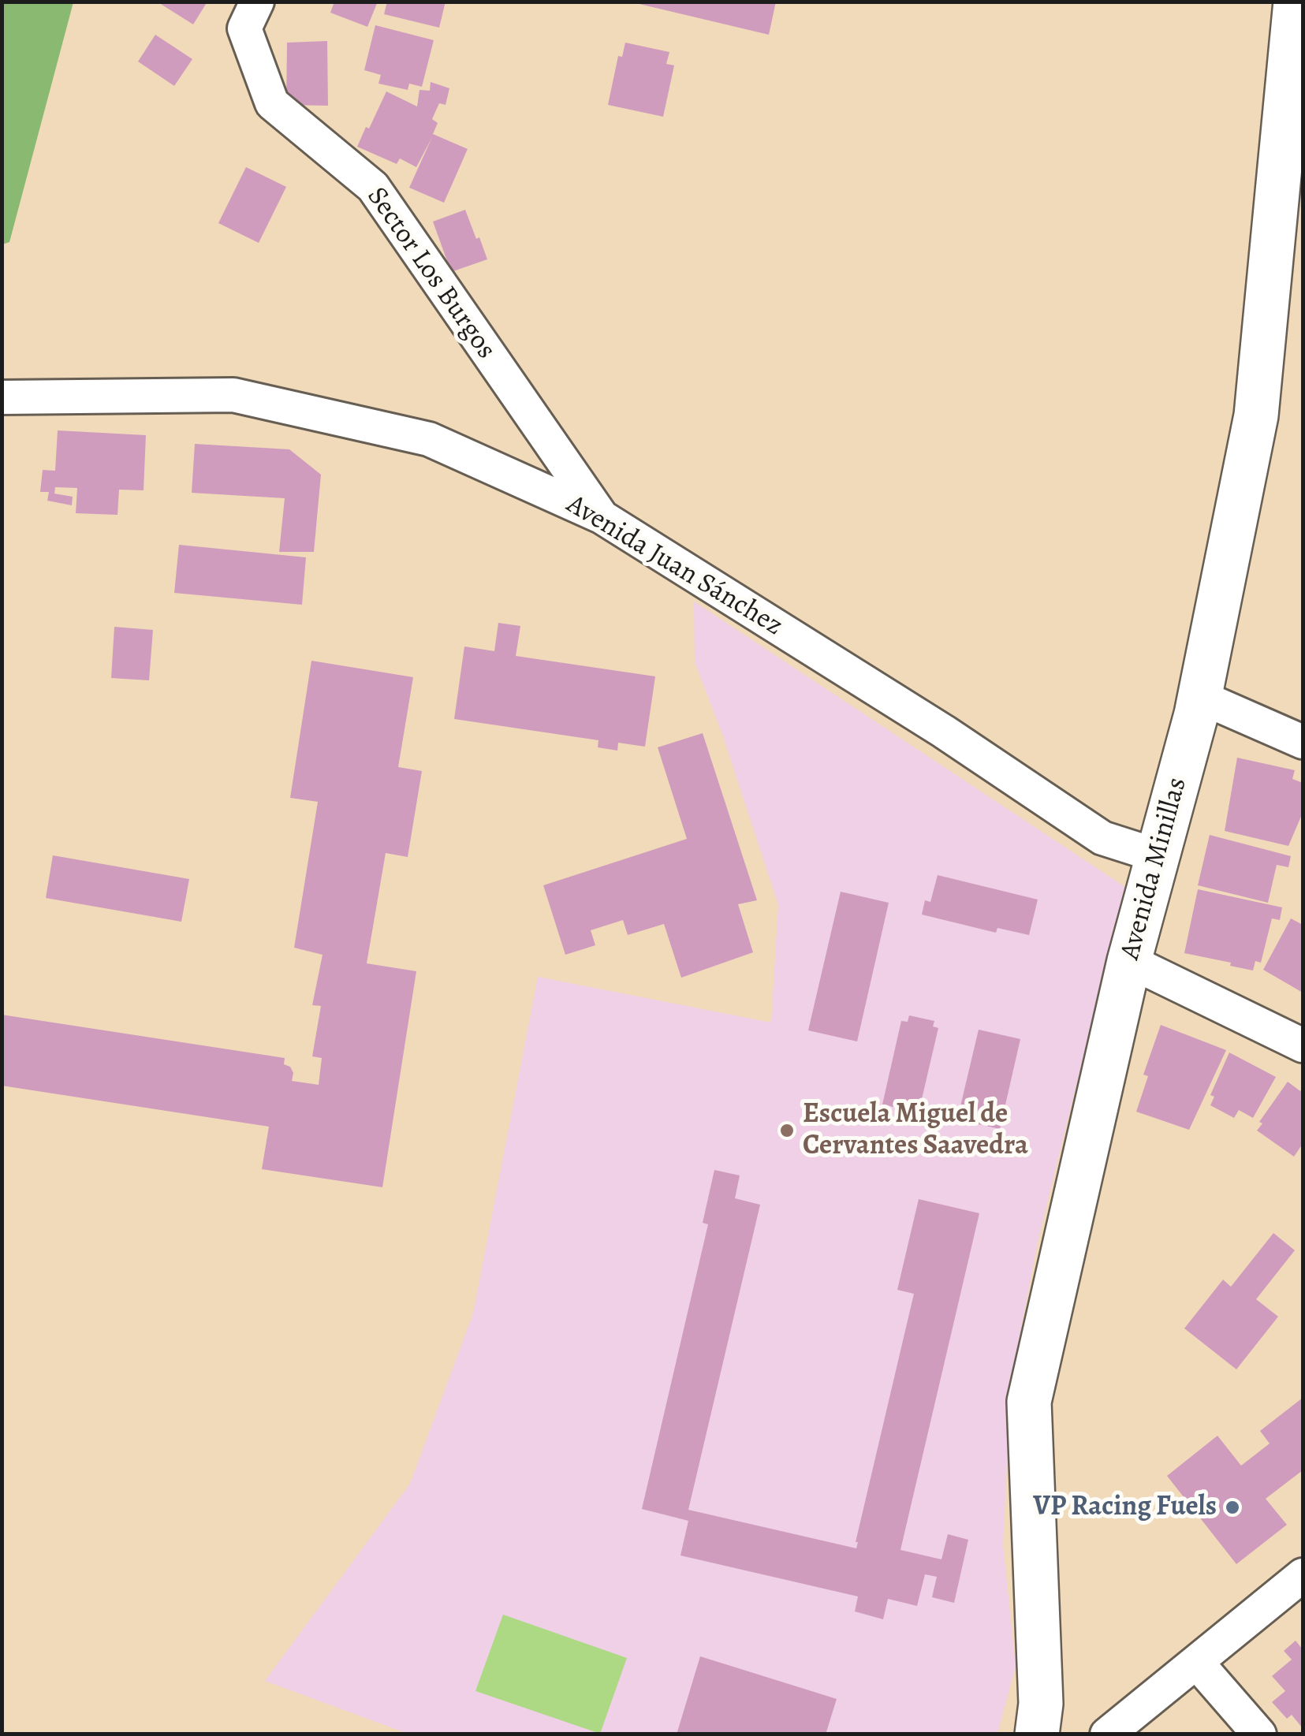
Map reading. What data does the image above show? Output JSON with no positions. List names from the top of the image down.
{
  "streets": {
    "main road": ["Avenida Minillas"],
    "street": ["Sector Los Burgos", "Avenida Juan Sánchez"]
  },
  "crossings": [
    ["Sector Los Burgos", "Avenida Juan Sánchez"],
    ["Avenida Juan Sánchez", "Avenida Minillas"]
  ],
  "places": ["Escuela Miguel de Cervantes Saavedra", "VP Racing Fuels"]
}
